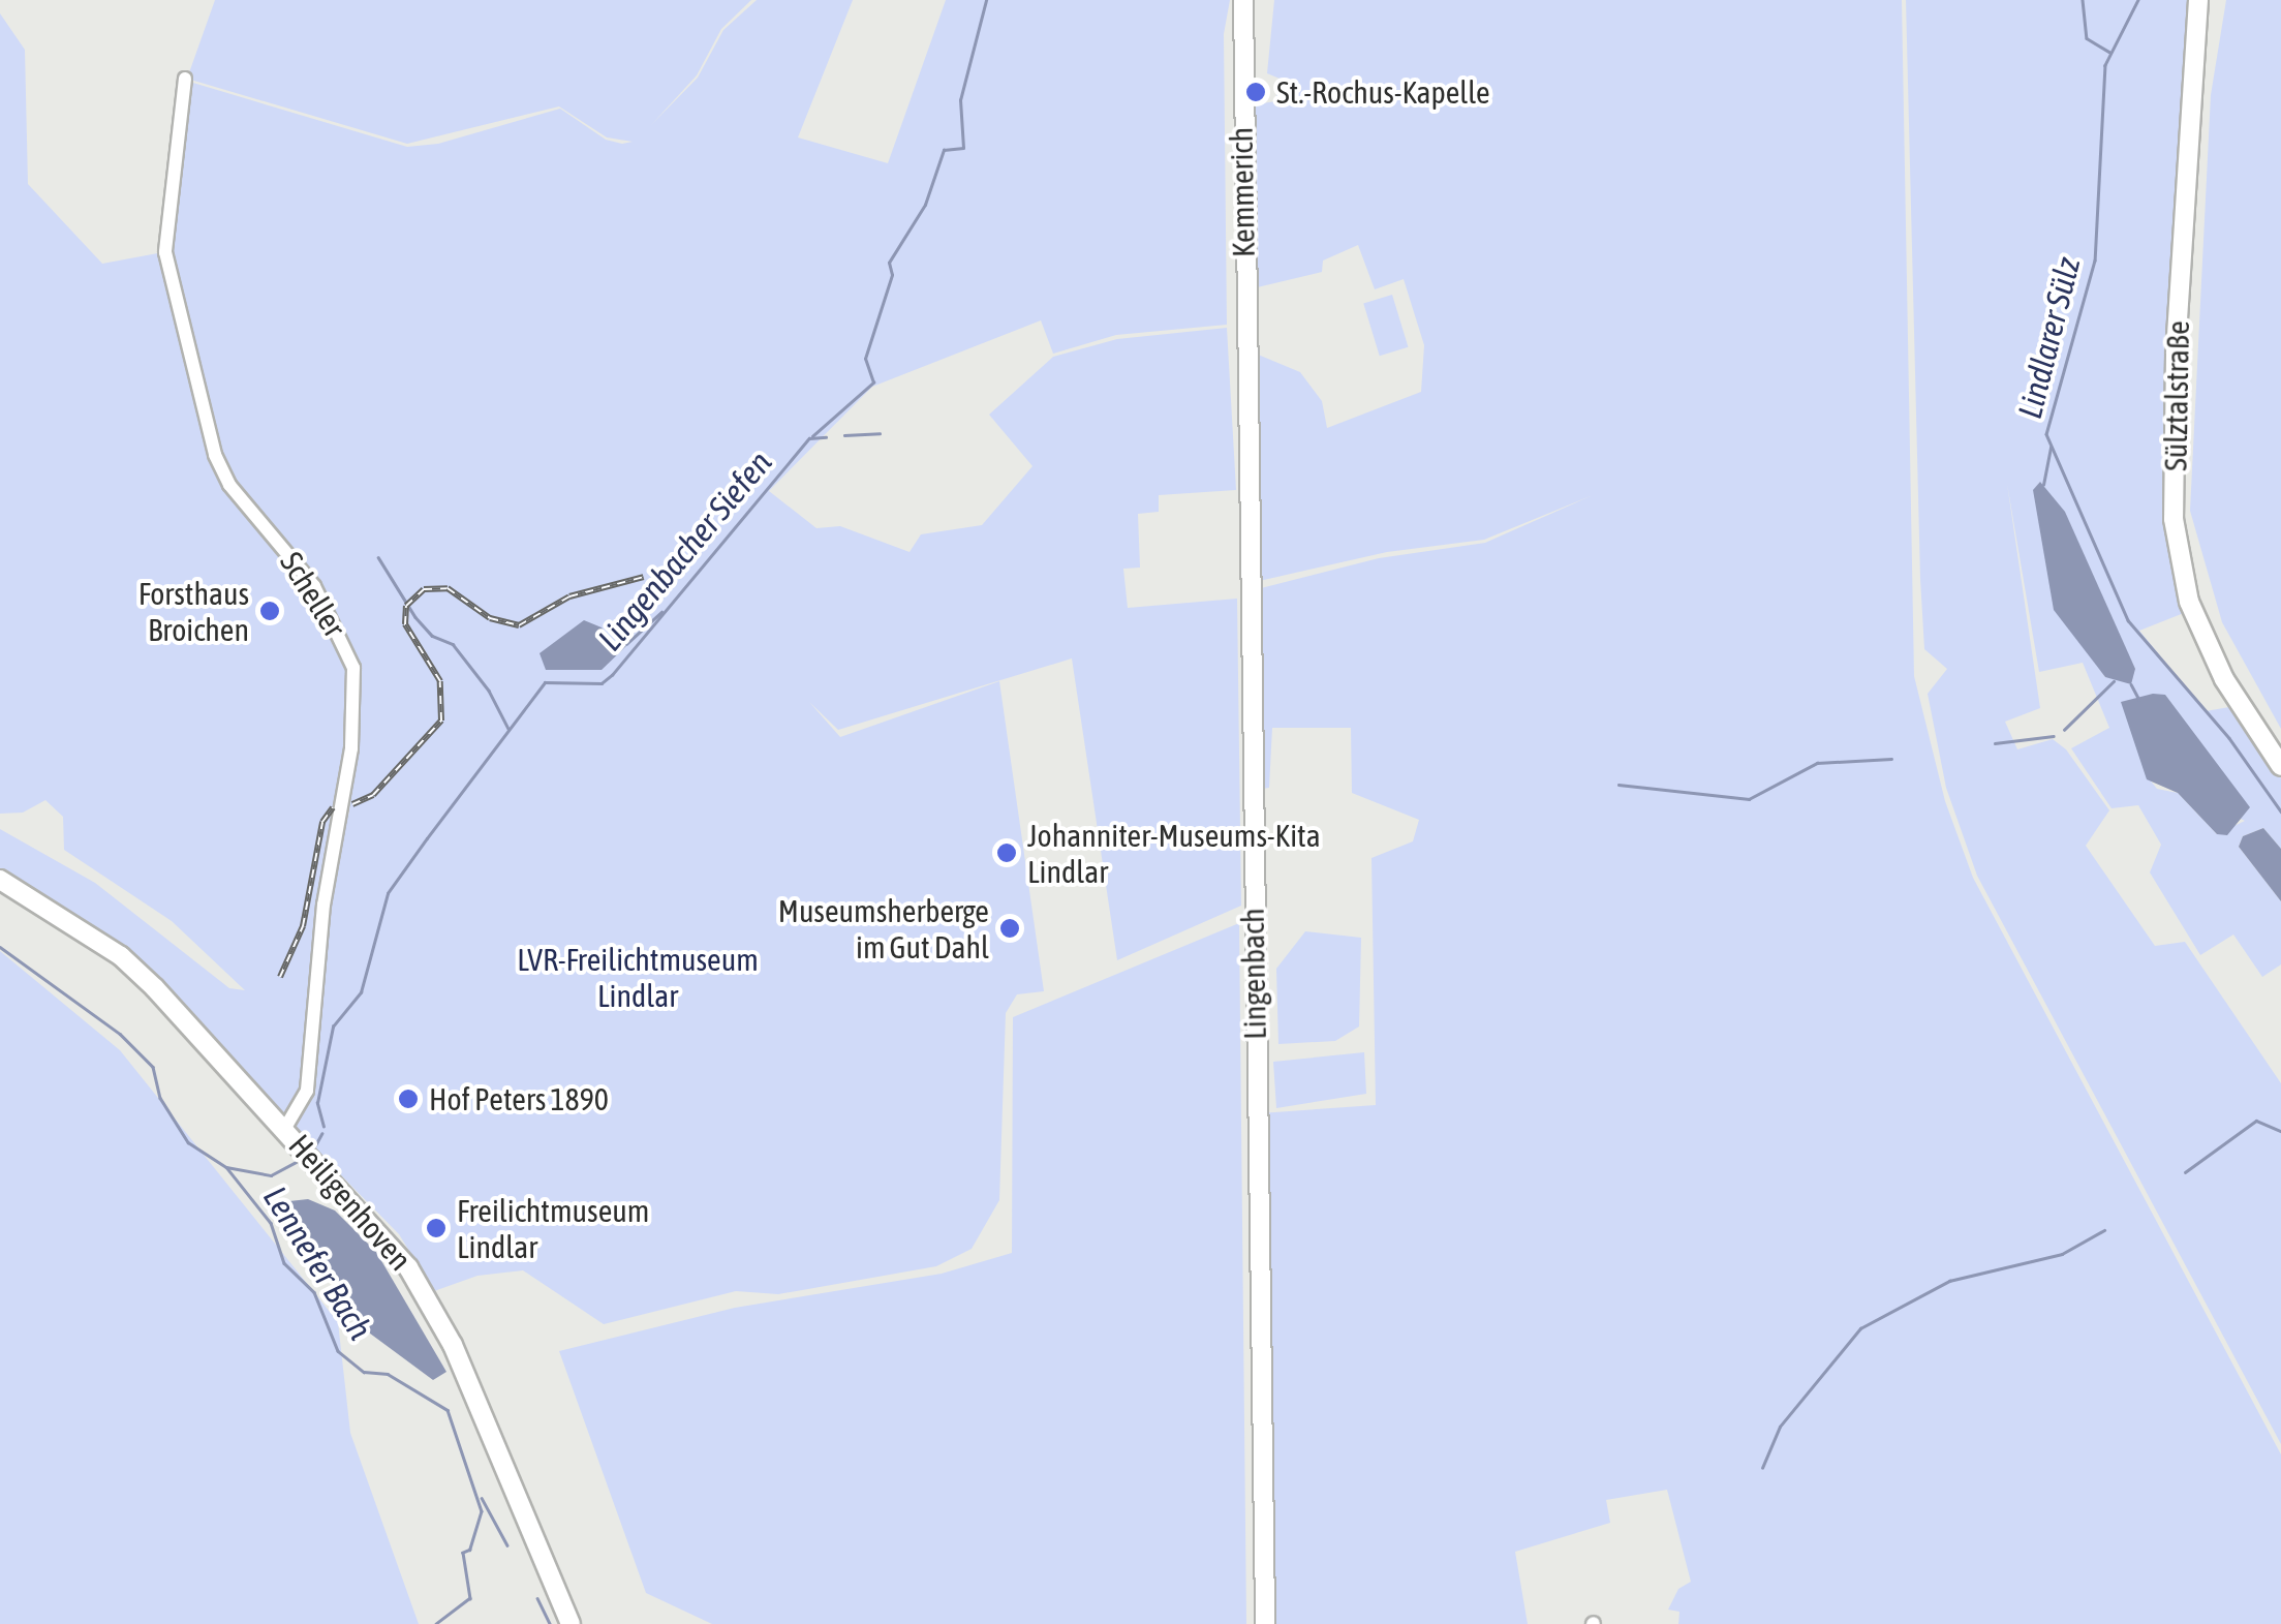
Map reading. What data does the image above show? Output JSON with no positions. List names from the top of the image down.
{
  "streets": {
    "main road": [
      "Kemmerich",
      "Sülztalstraße",
      "Lingenbach",
      "Heiligenhoven"
    ],
    "street": ["Scheller"]
  },
  "crossings": [
    ["Kemmerich", "Lingenbach"],
    ["Scheller", "Heiligenhoven"]
  ],
  "water": ["Lindlarer Sülz", "Lingenbacher Siefen", "Lennefer Bach"],
  "parks": ["LVR-Freilichtmuseum Lindlar"],
  "places": [
    "St.-Rochus-Kapelle",
    "Forsthaus Broichen",
    "Johanniter-Museums-Kita Lindlar",
    "Museumsherberge im Gut Dahl",
    "Hof Peters 1890",
    "Freilichtmuseum Lindlar"
  ]
}
